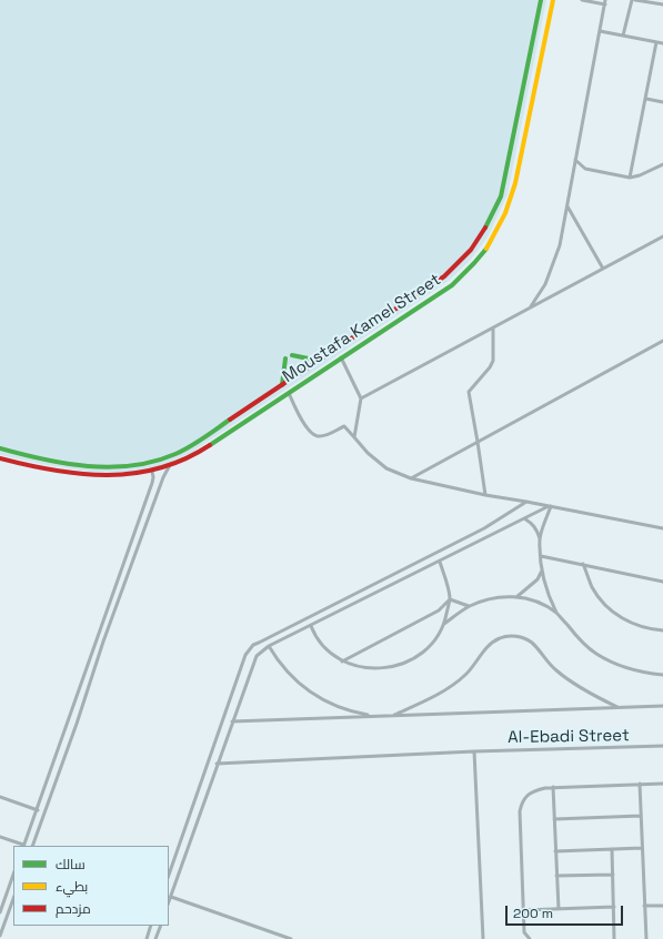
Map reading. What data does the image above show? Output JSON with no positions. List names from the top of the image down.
{
  "streets": {
    "street": ["Moustafa Kamel Street", "Al-Ebadi Street"]
  },
  "legend": ["سالك", "بطيء", "مزدحم"],
  "scale_bar": "200 m"
}
